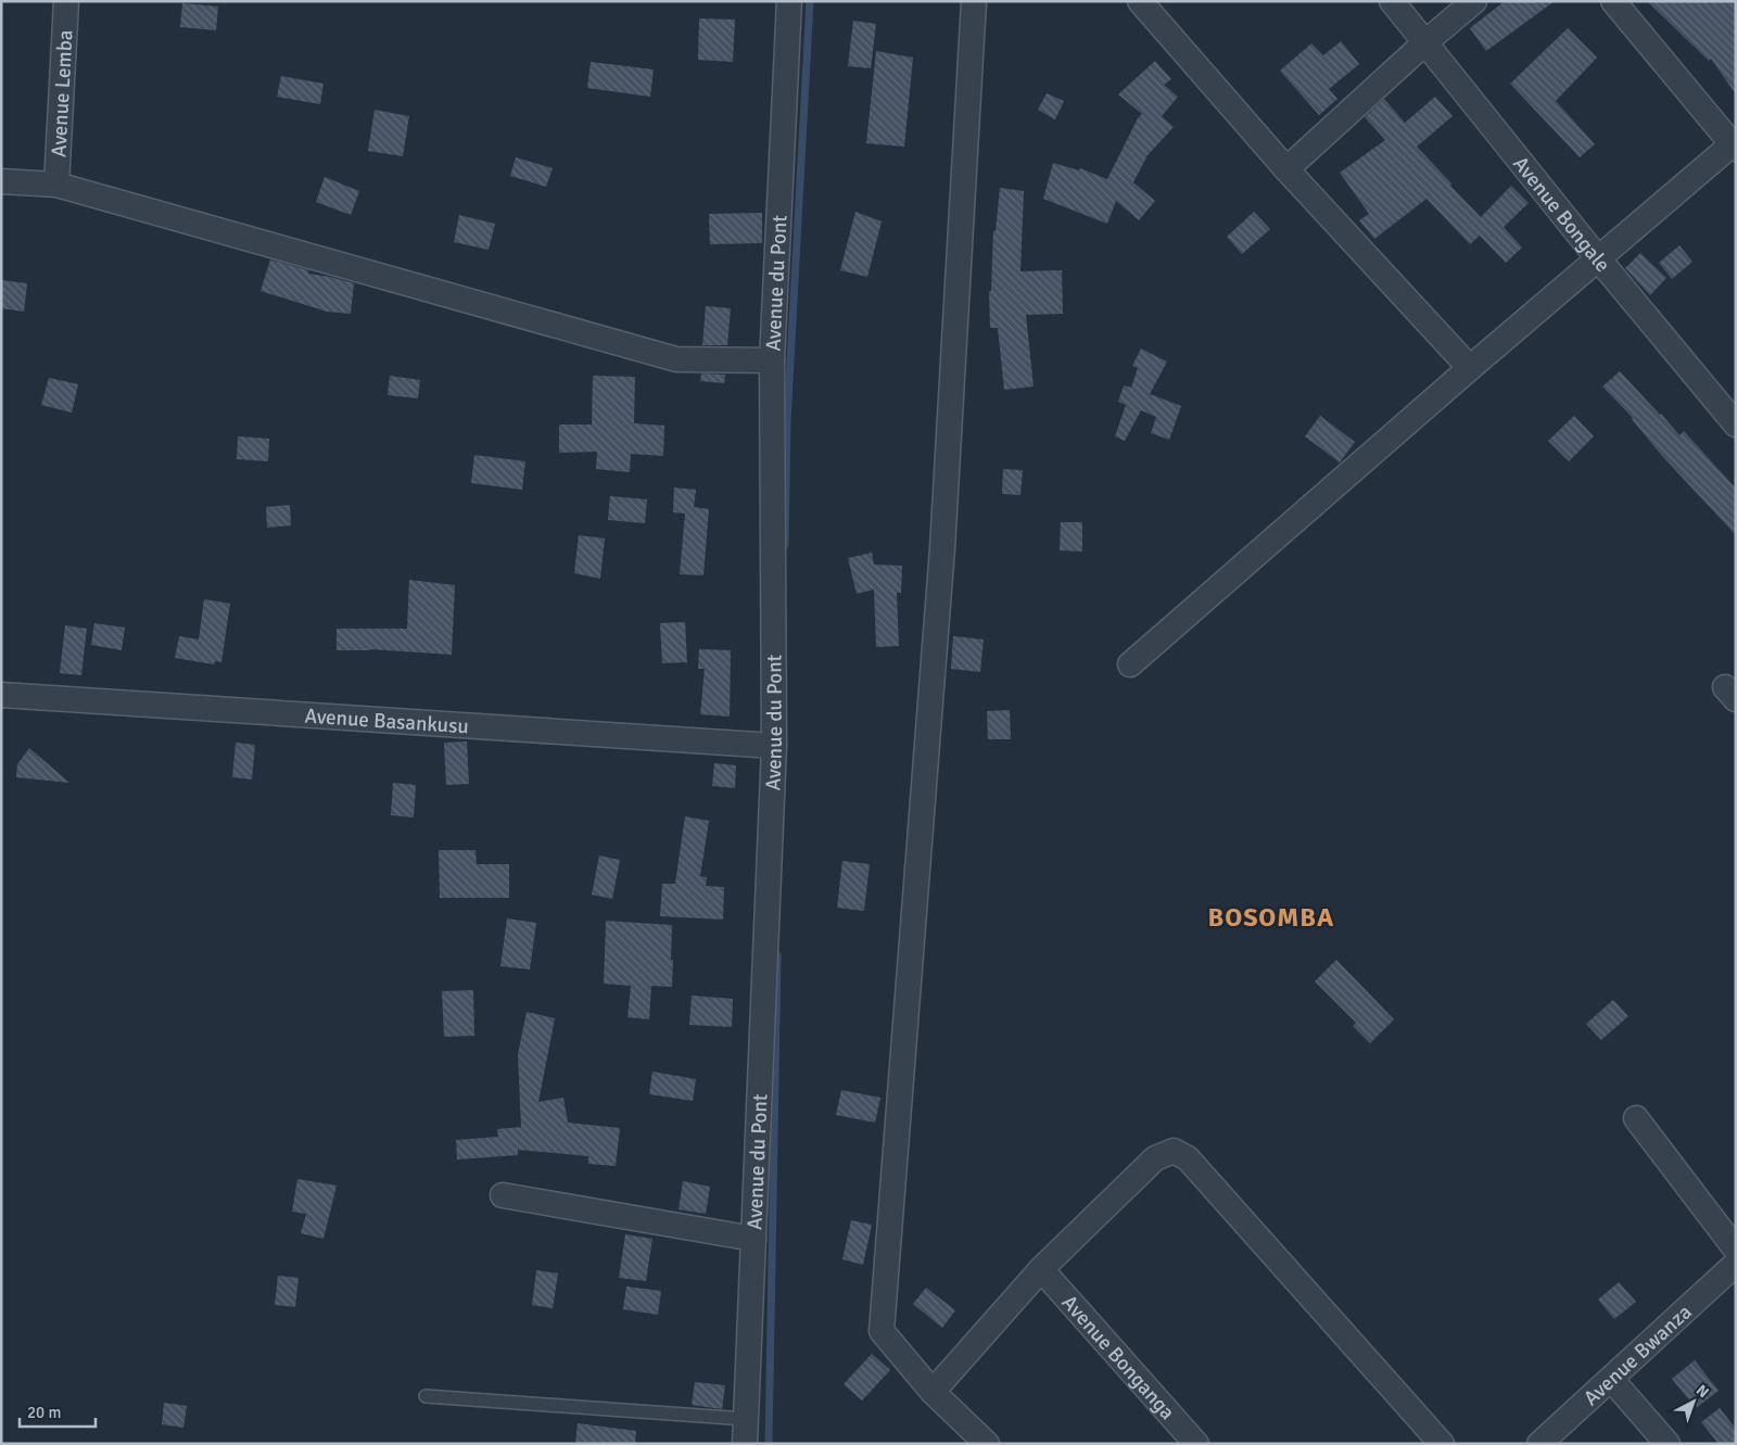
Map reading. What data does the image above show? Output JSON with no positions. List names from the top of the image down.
{
  "streets": {
    "street": [
      "Avenue Lemba",
      "Avenue Bongale",
      "Avenue du Pont",
      "Avenue Basankusu",
      "Avenue Bwanza",
      "Avenue Bonganga"
    ]
  },
  "crossings": [
    ["Avenue du Pont", "Avenue Basankusu"]
  ],
  "districts": ["BOSOMBA"],
  "scale_bar": "20 m",
  "north": "top right"
}
